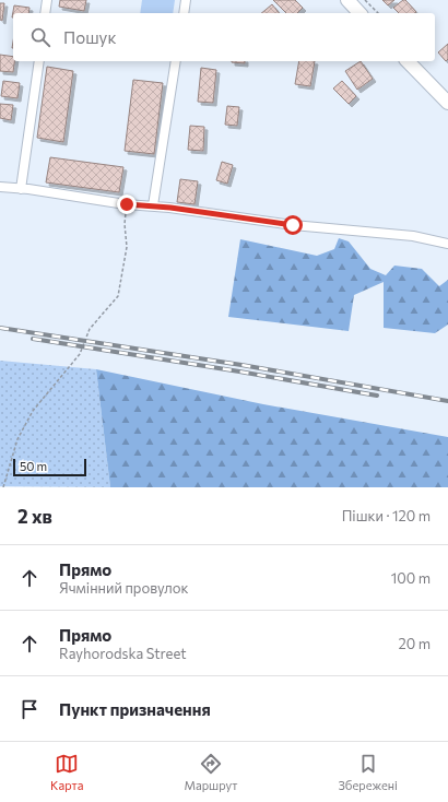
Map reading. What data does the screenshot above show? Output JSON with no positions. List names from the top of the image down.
{
  "scale_bar": "50 m",
  "page": {
    "search": "Пошук",
    "scale": "50 m",
    "heading": ["2 хв", "Пішки · 120 m"],
    "list": [
      ["Прямо", "Ячмінний провулок", "100 m"],
      ["Прямо", "Rayhorodska Street", "20 m"],
      "Пункт призначення"
    ],
    "nav": ["Карта", "Маршрут", "Збережені"]
  }
}
